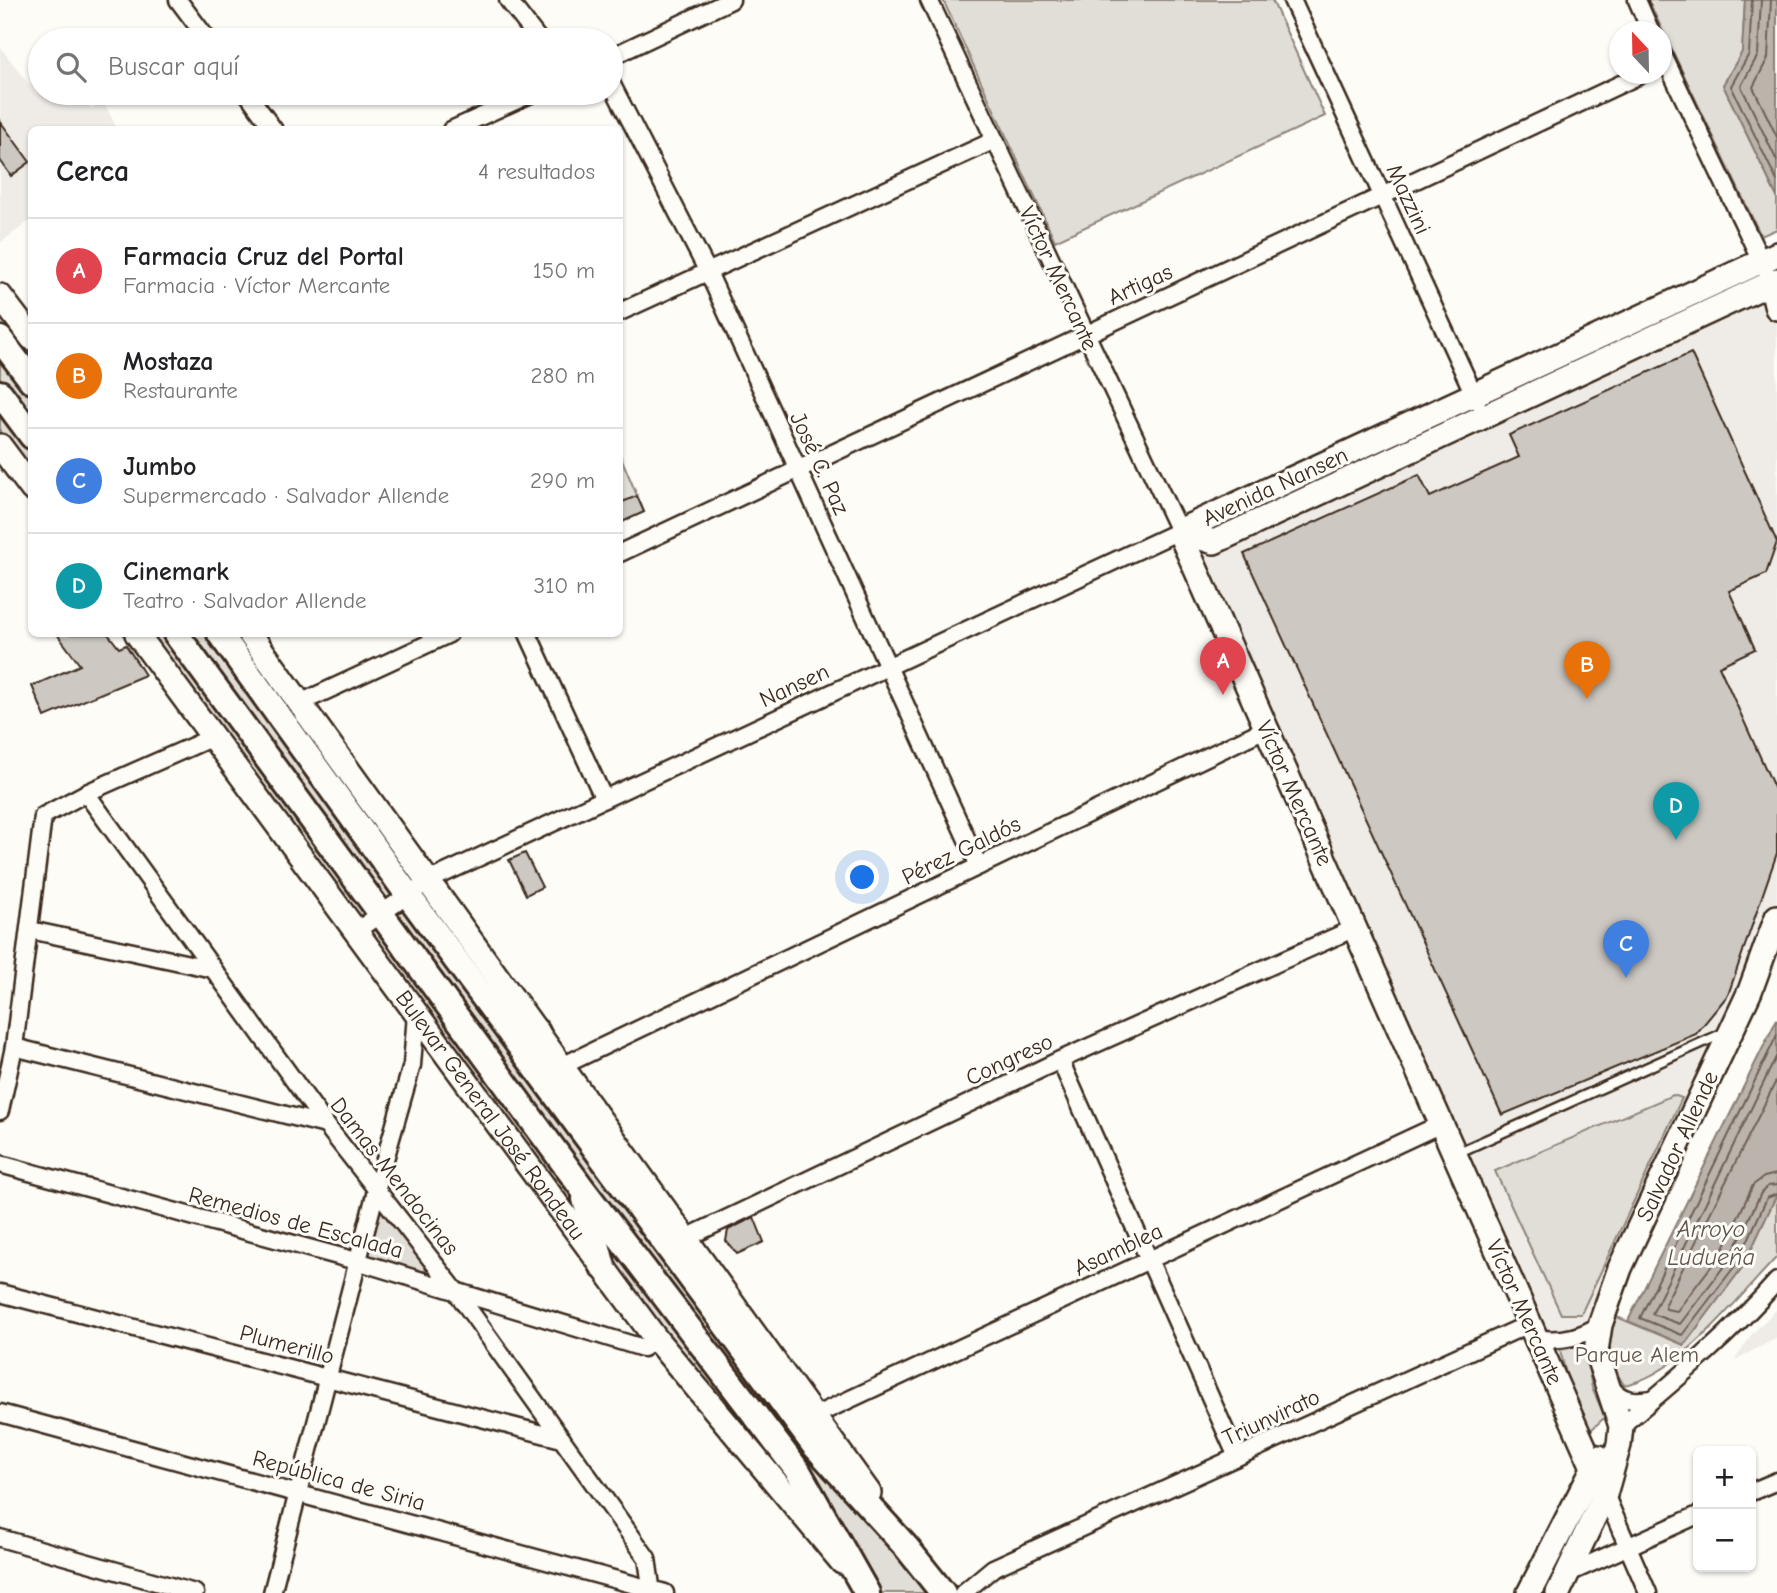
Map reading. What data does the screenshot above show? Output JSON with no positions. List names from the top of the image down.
{
  "streets": {
    "main road": ["Bulevar General José Rondeau"],
    "street": [
      "Mazzini",
      "Víctor Mercante",
      "Artigas",
      "José C. Paz",
      "Avenida Nansen",
      "Nansen",
      "Pérez Galdós",
      "Congreso",
      "Salvador Allende",
      "Damas Mendocinas",
      "Remedios de Escalada",
      "Asamblea",
      "Plumerillo",
      "Triunvirato",
      "República de Siria"
    ]
  },
  "crossings": [
    ["Mazzini", "Artigas"],
    ["Mazzini", "Avenida Nansen"],
    ["Víctor Mercante", "Artigas"],
    ["Víctor Mercante", "Avenida Nansen"],
    ["Víctor Mercante", "Nansen"],
    ["Víctor Mercante", "Pérez Galdós"],
    ["Víctor Mercante", "Congreso"],
    ["Víctor Mercante", "Asamblea"],
    ["Víctor Mercante", "Triunvirato"],
    ["Artigas", "José C. Paz"],
    ["José C. Paz", "Nansen"],
    ["José C. Paz", "Pérez Galdós"],
    ["Avenida Nansen", "Nansen"],
    ["Bulevar General José Rondeau", "Remedios de Escalada"],
    ["Damas Mendocinas", "Remedios de Escalada"],
    ["Damas Mendocinas", "Plumerillo"],
    ["Damas Mendocinas", "República de Siria"]
  ],
  "water": ["Arroyo Ludueña"],
  "parks": ["Parque Alem"],
  "north": "top",
  "page": {
    "search": "Buscar aquí",
    "heading": ["Cerca", "4 resultados"],
    "list": [
      {
        "mark": "A",
        "name": "Farmacia Cruz del Portal",
        "note": "Farmacia · Víctor Mercante",
        "value": "150 m"
      },
      {
        "mark": "B",
        "name": "Mostaza",
        "note": "Restaurante",
        "value": "280 m"
      },
      {
        "mark": "C",
        "name": "Jumbo",
        "note": "Supermercado · Salvador Allende",
        "value": "290 m"
      },
      {
        "mark": "D",
        "name": "Cinemark",
        "note": "Teatro · Salvador Allende",
        "value": "310 m"
      }
    ],
    "pins": [
      "A",
      "B",
      "D",
      "C"
    ],
    "map_buttons": ["+", "−"]
  }
}
